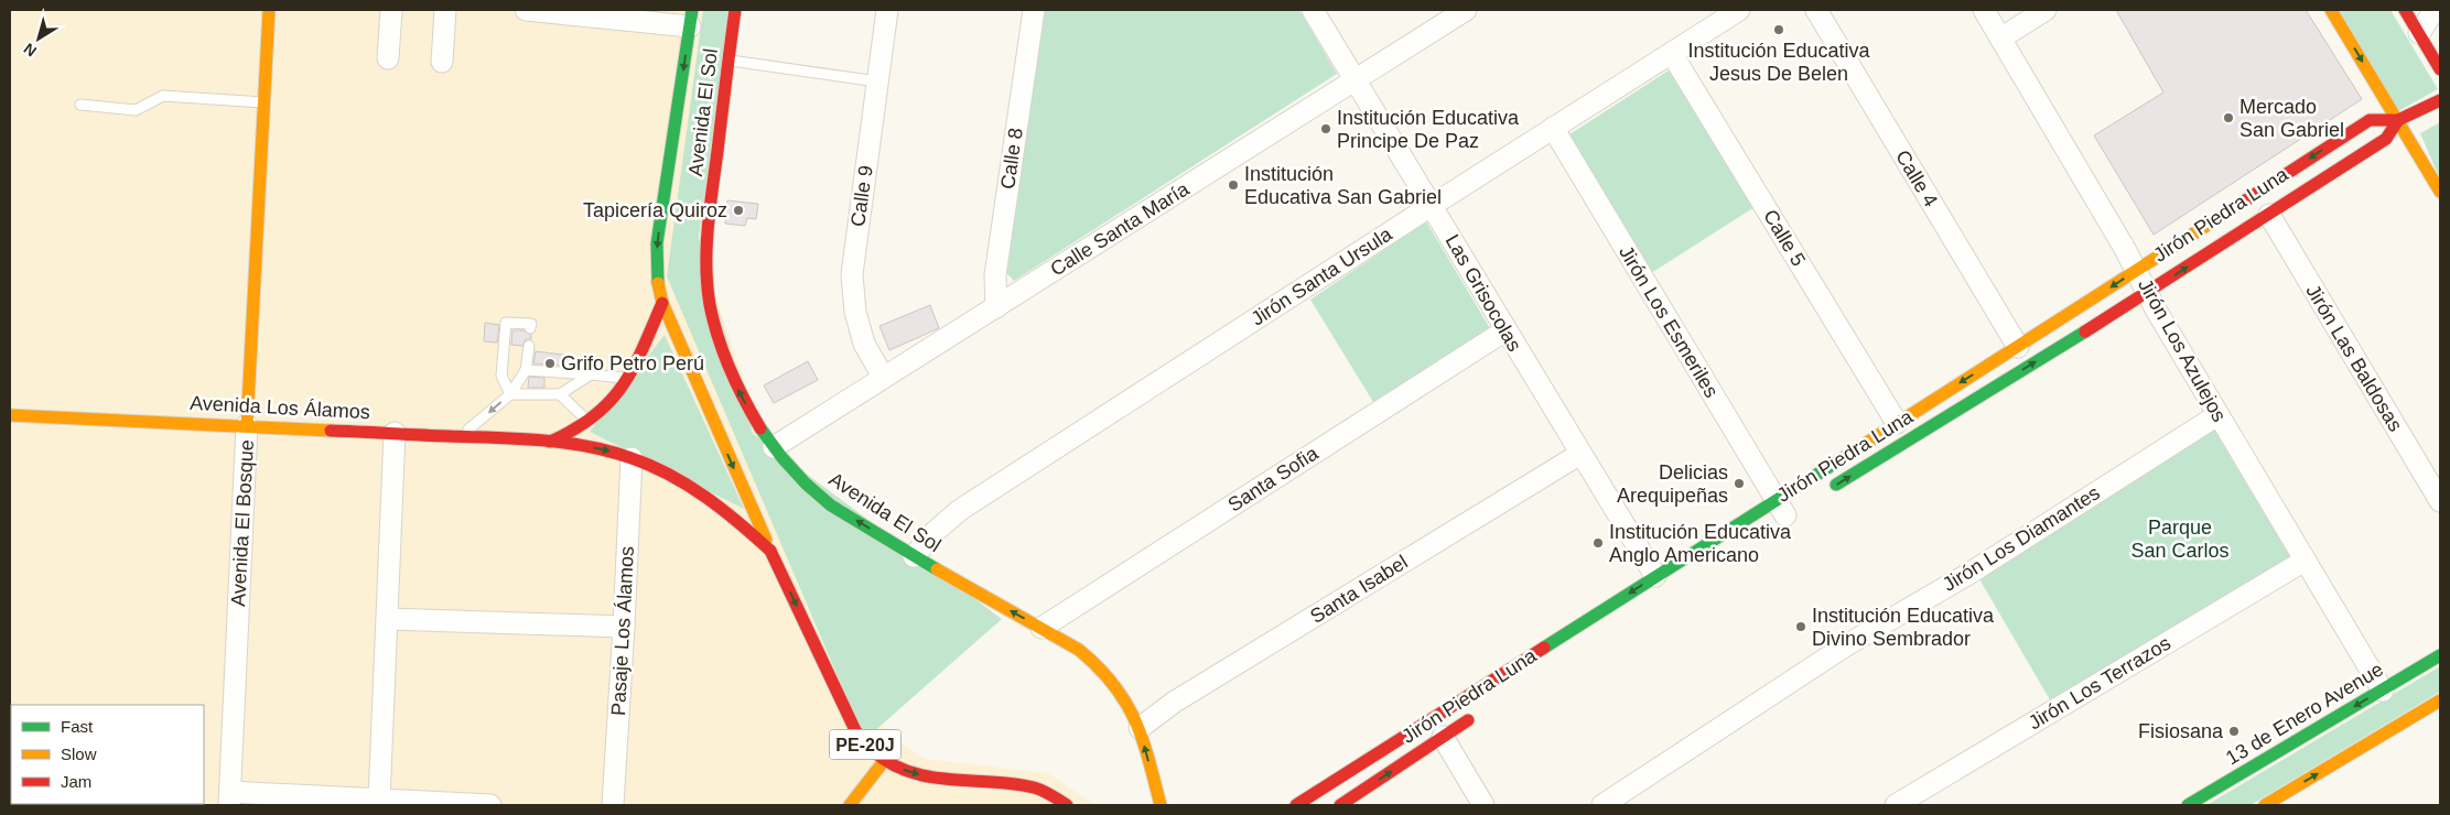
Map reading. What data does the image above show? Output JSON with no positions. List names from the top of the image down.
{
  "streets": {
    "main road": [
      "Avenida El Sol",
      "Jirón Piedra Luna",
      "Avenida Los Álamos",
      "Avenida El Bosque",
      "13 de Enero Avenue",
      "PE-20J"
    ],
    "street": [
      "Calle 8",
      "Calle 4",
      "Calle 9",
      "Calle Santa María",
      "Calle 5",
      "Jirón Santa Ursula",
      "Las Grisocolas",
      "Jirón Los Esmeriles",
      "Jirón Los Azulejos",
      "Jirón Las Baldosas",
      "Santa Sofia",
      "Jirón Los Diamantes",
      "Santa Isabel",
      "Pasaje Los Álamos",
      "Jirón Los Terrazos"
    ]
  },
  "crossings": [
    ["Avenida El Sol", "Calle Santa María"],
    ["Avenida El Sol", "Jirón Santa Ursula"],
    ["Avenida El Sol", "Avenida Los Álamos"],
    ["Avenida El Sol", "Santa Sofia"],
    ["Avenida El Sol", "Santa Isabel"],
    ["Calle 8", "Calle Santa María"],
    ["Calle 4", "Jirón Piedra Luna"],
    ["Calle 9", "Calle Santa María"],
    ["Jirón Piedra Luna", "Calle 5"],
    ["Jirón Piedra Luna", "Las Grisocolas"],
    ["Jirón Piedra Luna", "Jirón Los Esmeriles"],
    ["Jirón Piedra Luna", "Jirón Los Azulejos"],
    ["Jirón Piedra Luna", "Jirón Las Baldosas"],
    ["Calle Santa María", "Las Grisocolas"],
    ["Calle 5", "Jirón Santa Ursula"],
    ["Jirón Santa Ursula", "Las Grisocolas"],
    ["Jirón Santa Ursula", "Jirón Los Esmeriles"],
    ["Las Grisocolas", "Santa Sofia"],
    ["Las Grisocolas", "Santa Isabel"],
    ["Jirón Los Azulejos", "Jirón Los Diamantes"],
    ["Jirón Los Azulejos", "Jirón Los Terrazos"],
    ["Jirón Los Azulejos", "13 de Enero Avenue"],
    ["Avenida Los Álamos", "Avenida El Bosque"],
    ["Avenida Los Álamos", "Pasaje Los Álamos"]
  ],
  "parks": ["Parque San Carlos"],
  "places": [
    "Institución Educativa Jesus De Belen",
    "Mercado San Gabriel",
    "Institución Educativa Principe De Paz",
    "Institución Educativa San Gabriel",
    "Tapicería Quiroz",
    "Grifo Petro Perú",
    "Delicias Arequipeñas",
    "Institución Educativa Anglo Americano",
    "Institución Educativa Divino Sembrador",
    "Fisiosana"
  ],
  "legend": ["Fast", "Slow", "Jam"],
  "north": "bottom left"
}
